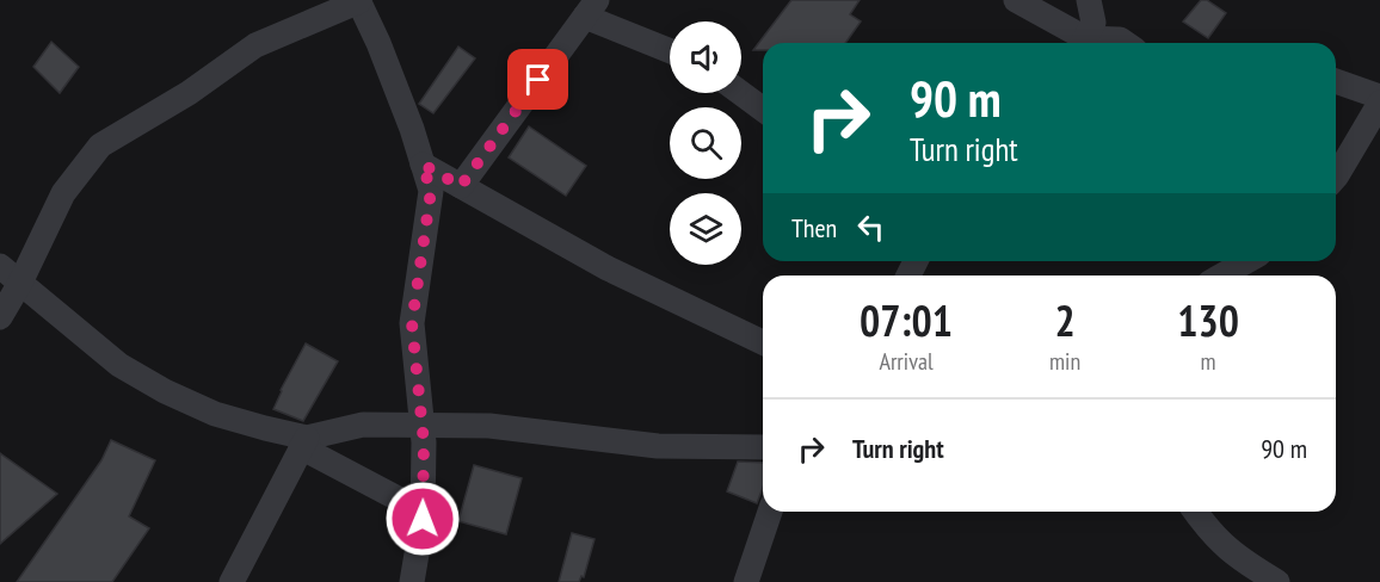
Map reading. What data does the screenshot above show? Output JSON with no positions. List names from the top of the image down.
{
  "page": {
    "turn": ["90 m", "Turn right"],
    "then": "Then",
    "eta": [
      "07:01",
      "Arrival",
      "2",
      "min",
      "130",
      "m"
    ],
    "list": [
      {
        "name": "Turn right",
        "value": "90 m"
      }
    ]
  }
}
